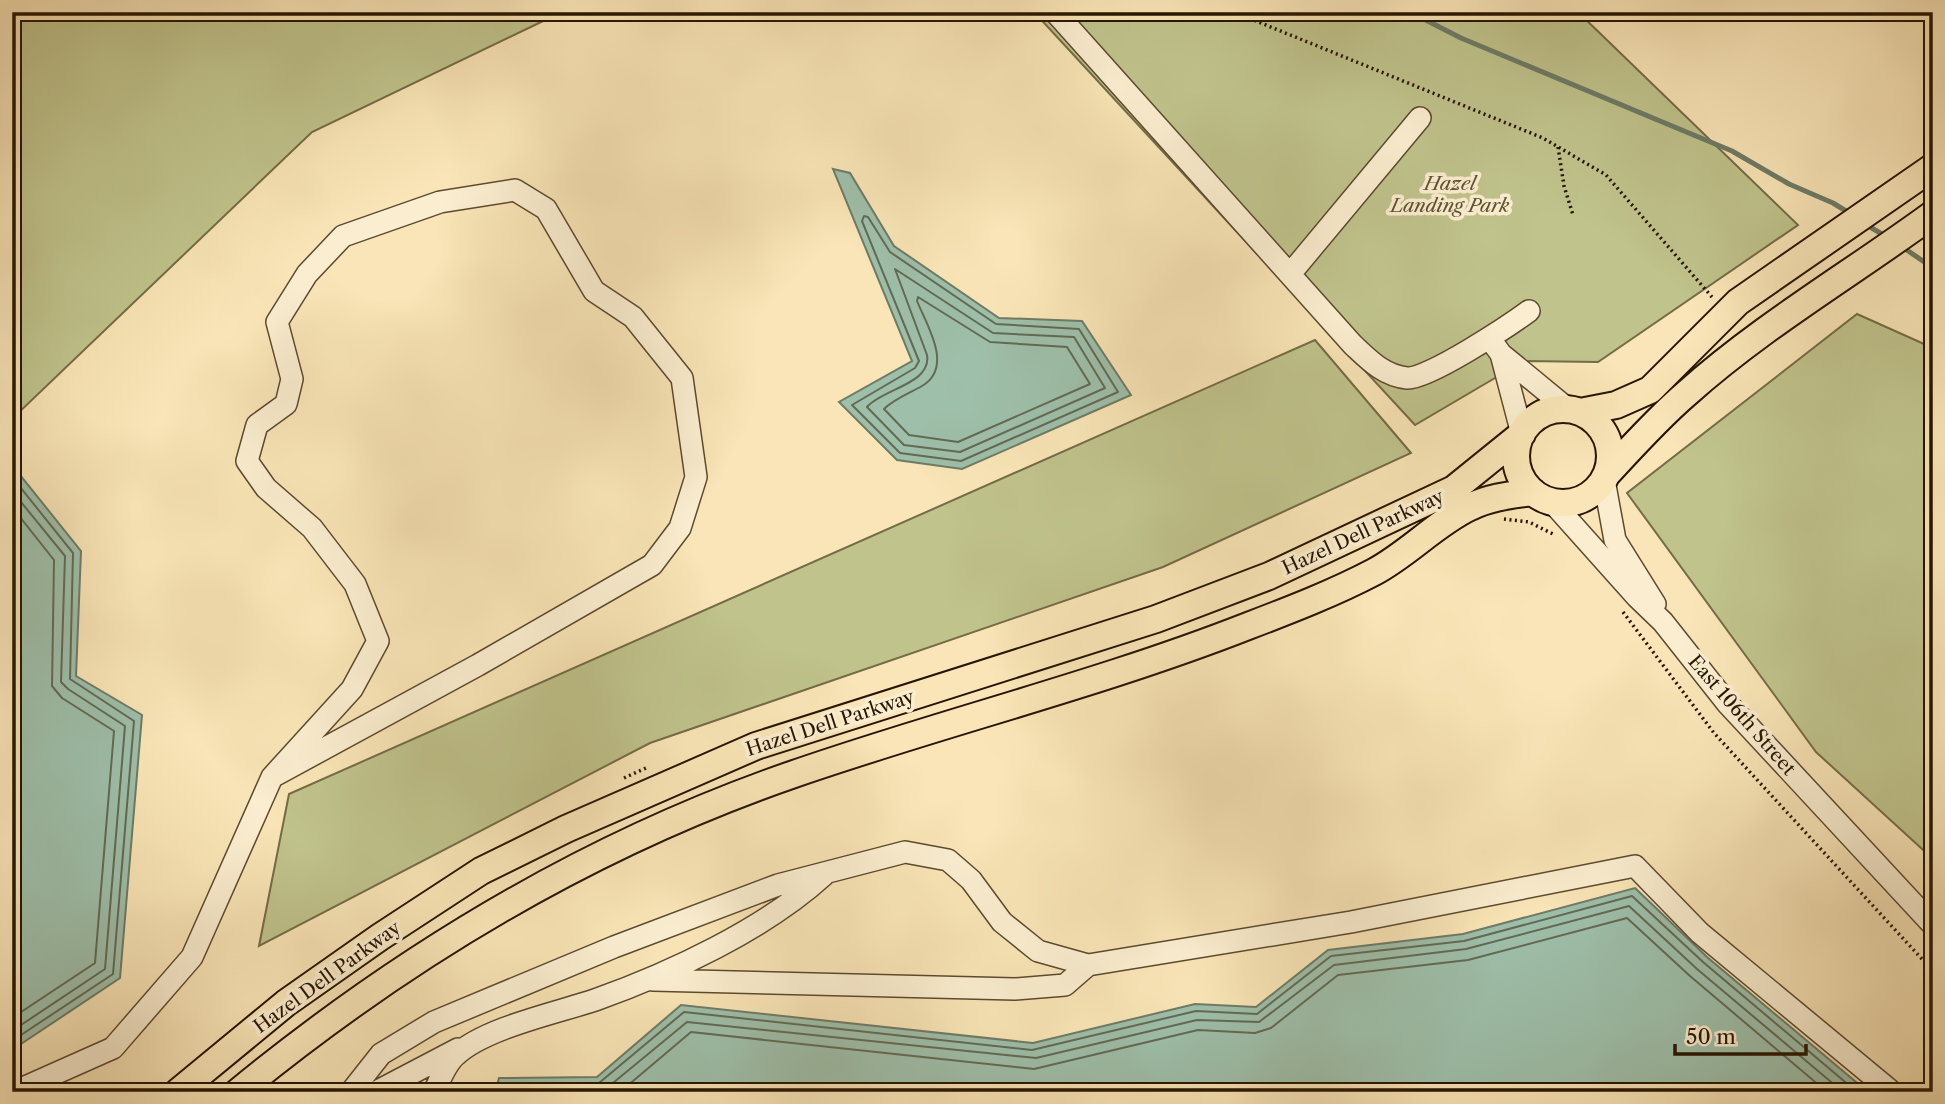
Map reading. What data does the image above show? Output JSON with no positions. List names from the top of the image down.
{
  "streets": {
    "main road": ["Hazel Dell Parkway"],
    "street": ["East 106th Street"]
  },
  "crossings": [
    ["Hazel Dell Parkway", "East 106th Street"]
  ],
  "parks": ["Hazel Landing Park"],
  "scale_bar": "50 m"
}
